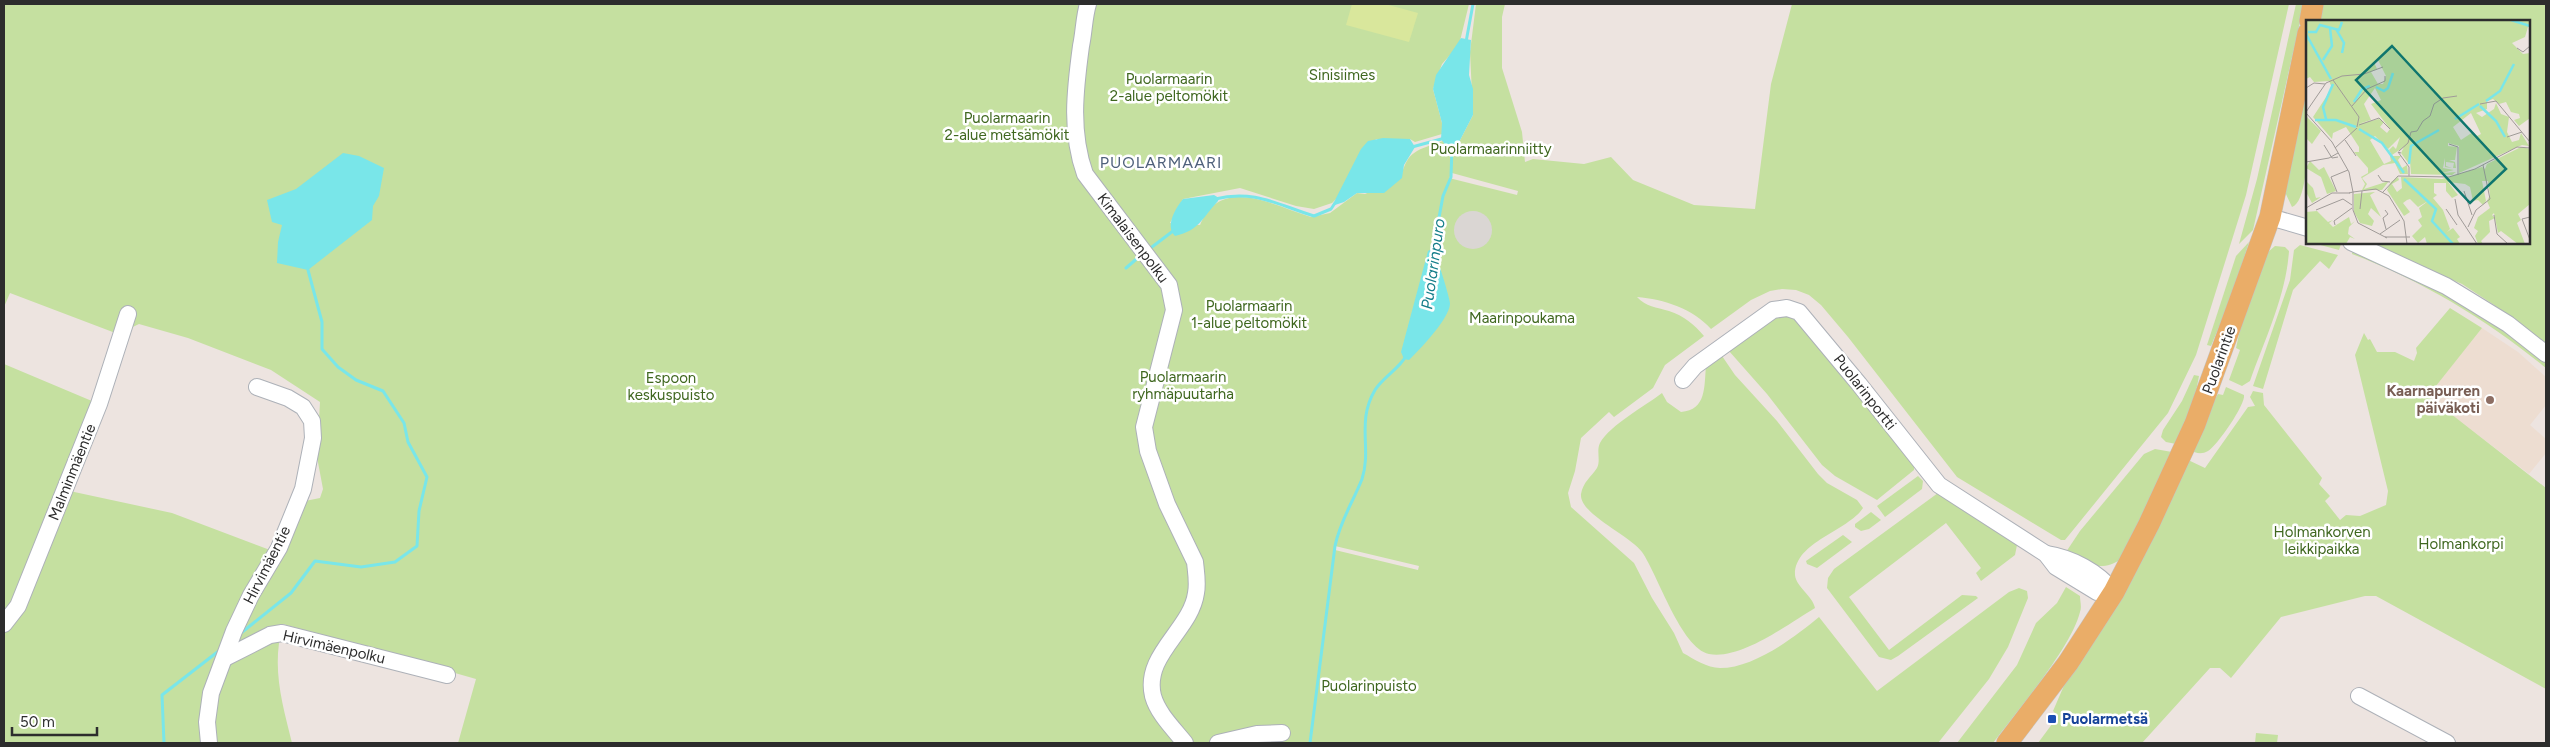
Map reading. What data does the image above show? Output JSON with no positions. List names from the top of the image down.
{
  "streets": {
    "main road": ["Puolarintie"],
    "street": [
      "Kimalaisenpolku",
      "Puolarinportti",
      "Malminmäentie",
      "Hirvimäentie",
      "Hirvimäenpolku"
    ]
  },
  "crossings": [
    ["Puolarintie", "Puolarinportti"],
    ["Hirvimäentie", "Hirvimäenpolku"]
  ],
  "districts": ["PUOLARMAARI"],
  "water": ["Puolarinpuro"],
  "parks": [
    "Sinisiimes",
    "Puolarmaarin 2-alue peltomökit",
    "Puolarmaarin 2-alue metsämökit",
    "Puolarmaarinniitty",
    "Puolarmaarin 1-alue peltomökit",
    "Maarinpoukama",
    "Puolarmaarin ryhmäpuutarha",
    "Espoon keskuspuisto",
    "Holmankorven leikkipaikka",
    "Holmankorpi",
    "Puolarinpuisto"
  ],
  "places": {
    "other": ["Kaarnapurren päiväkoti"],
    "transit": ["Puolarmetsä"]
  },
  "scale_bar": "50 m"
}
